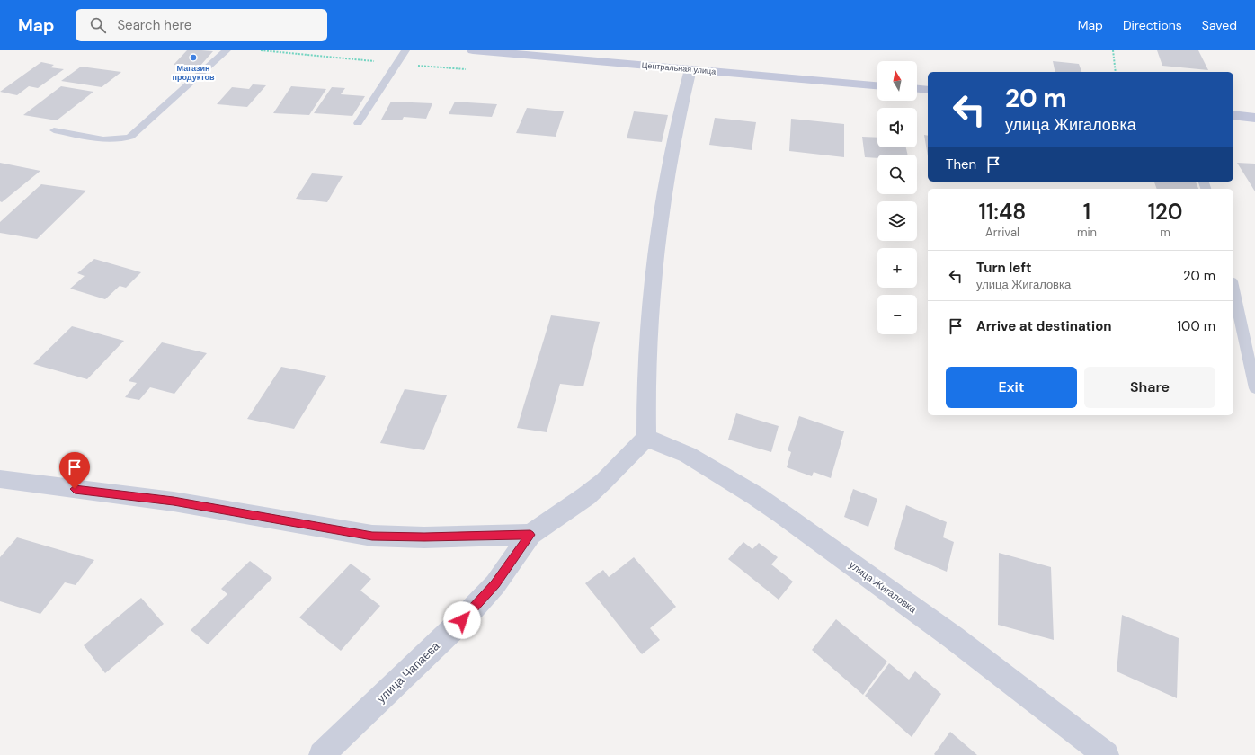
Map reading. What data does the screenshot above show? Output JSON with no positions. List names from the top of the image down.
{
  "streets": {
    "main road": ["Центральная улица"],
    "street": ["улица Жигаловка", "улица Чапаева"]
  },
  "crossings": [
    ["улица Жигаловка", "улица Чапаева"]
  ],
  "places": ["Магазин продуктов"],
  "north": "top",
  "page": {
    "header": "Map",
    "search": "Search here",
    "nav": ["Map", "Directions", "Saved"],
    "map_buttons": ["+", "−"],
    "turn": ["20 m", "улица Жигаловка"],
    "then": "Then",
    "eta": [
      "11:48",
      "Arrival",
      "1",
      "min",
      "120",
      "m"
    ],
    "list": [
      {
        "name": "Turn left",
        "note": "улица Жигаловка",
        "value": "20 m"
      },
      {
        "name": "Arrive at destination",
        "value": "100 m"
      }
    ],
    "buttons": ["Exit", "Share"]
  }
}
